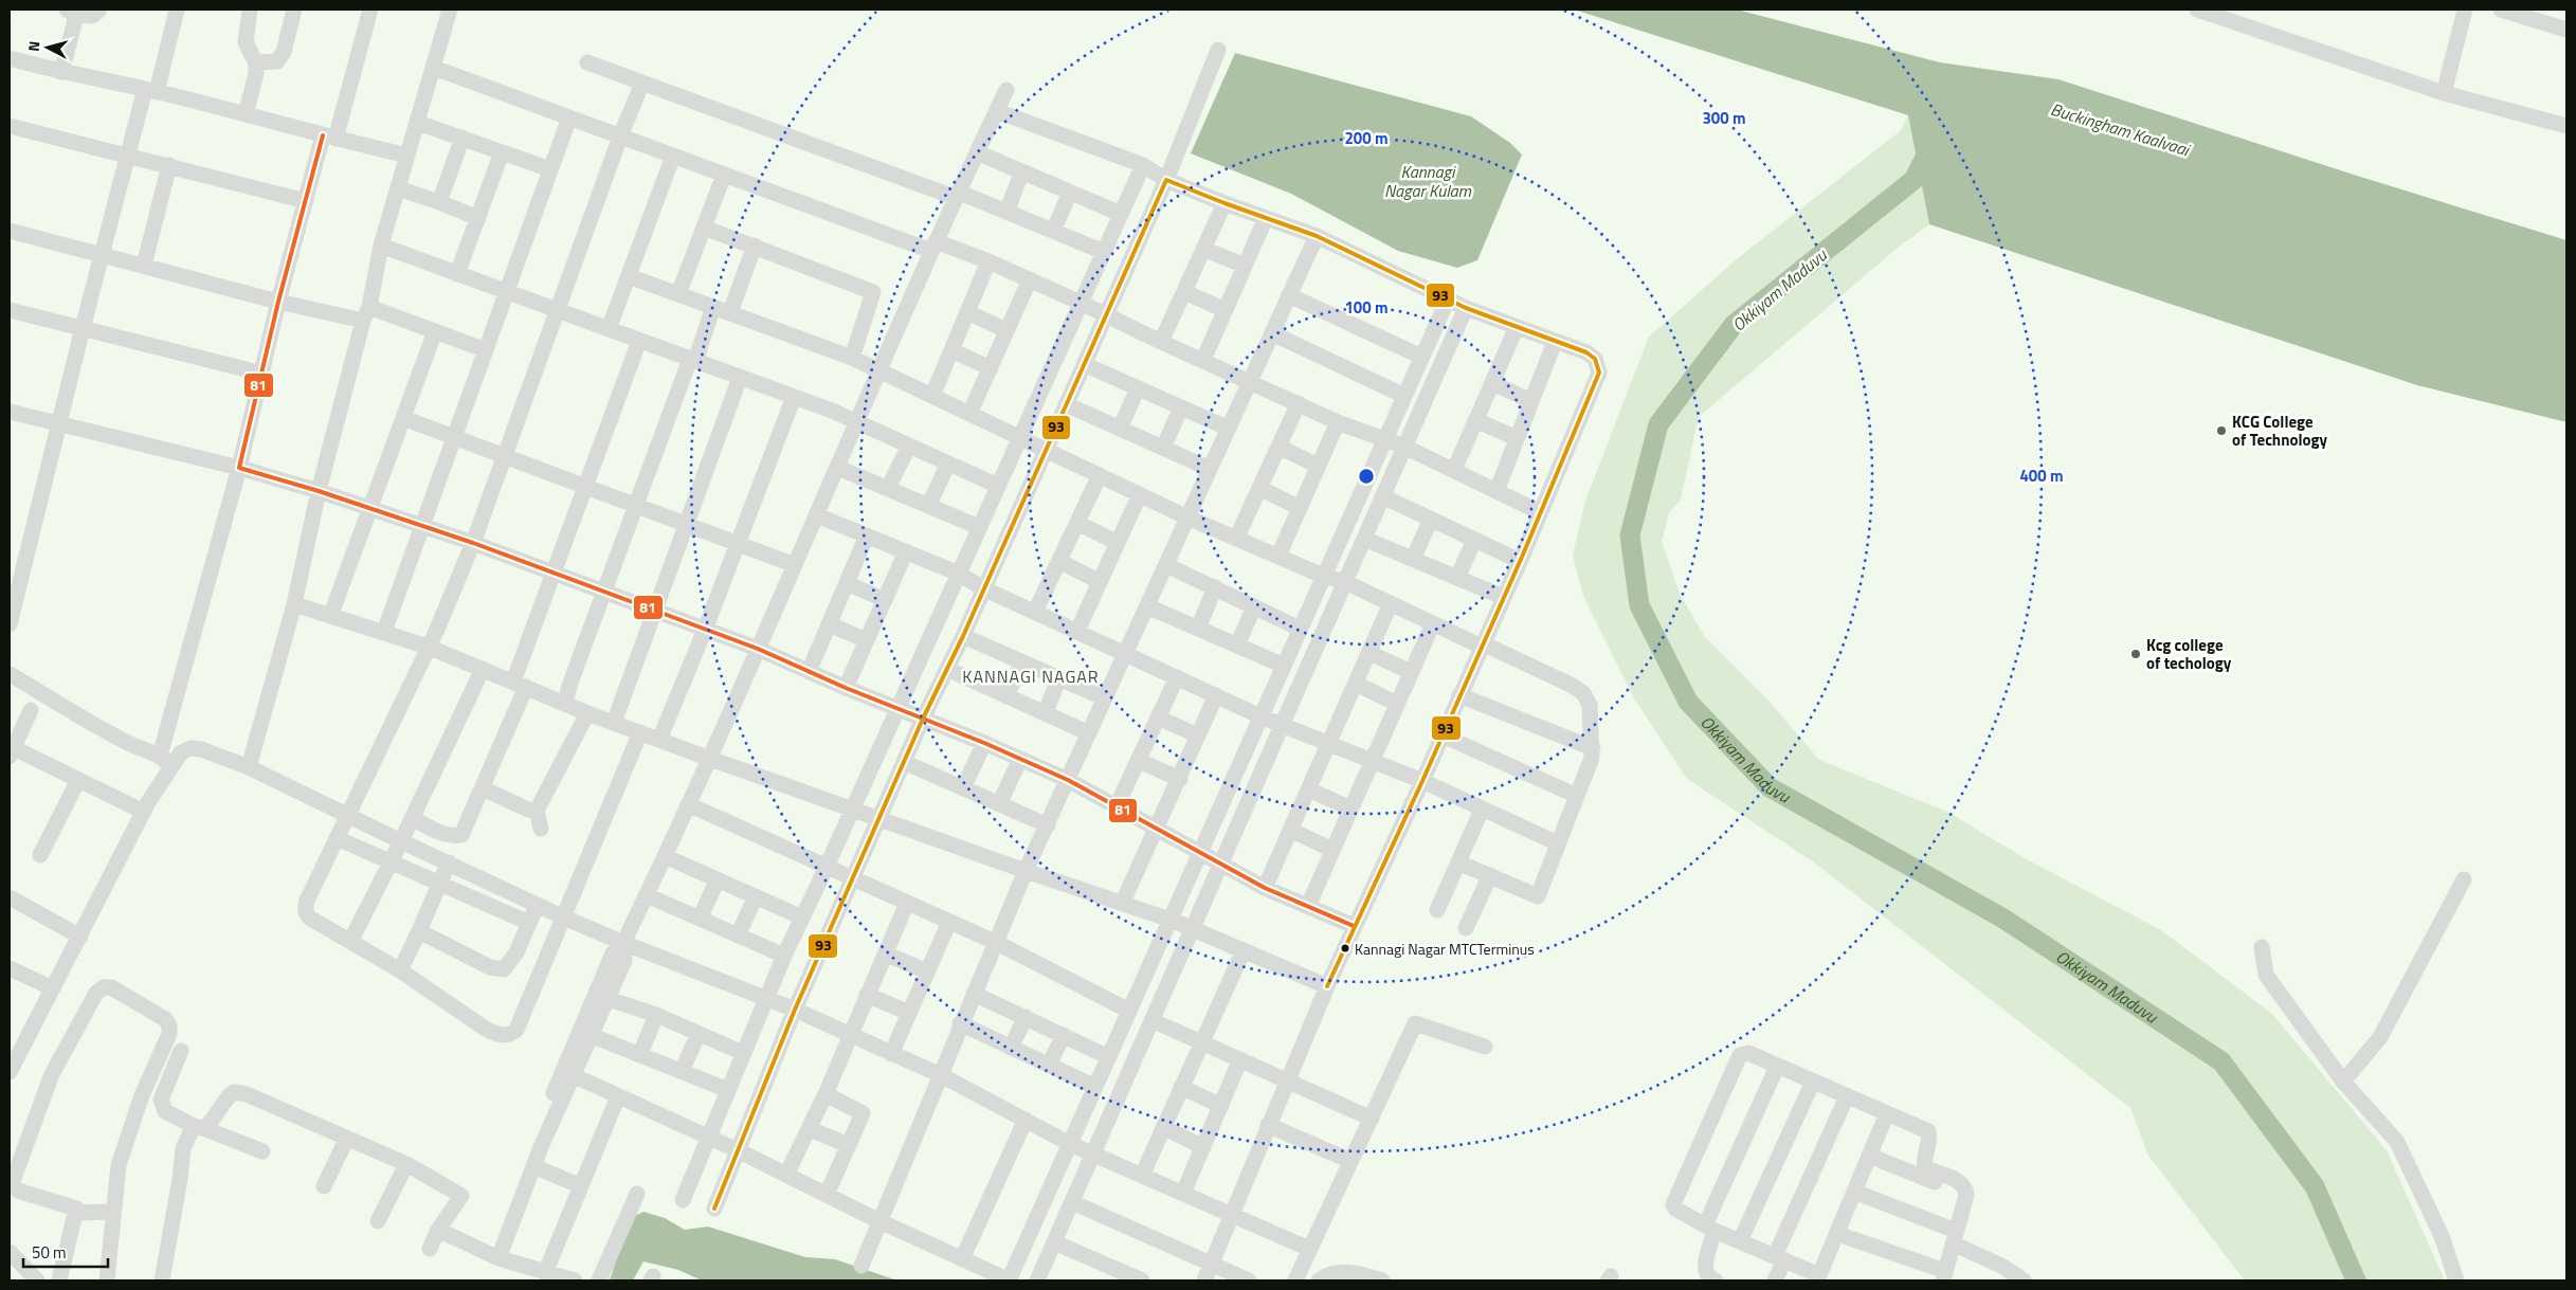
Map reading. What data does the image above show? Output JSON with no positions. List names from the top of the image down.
{
  "districts": ["KANNAGI NAGAR"],
  "water": ["Buckingham Kaalvaai", "Kannagi Nagar Kulam", "Okkiyam Maduvu"],
  "places": ["KCG College of Technology", "Kcg college of techology", "Kannagi Nagar MTCTerminus"],
  "lines": ["transit line 81", "transit line 93"],
  "scale_bar": "50 m",
  "north": "left",
  "rings": [
    "300 m",
    "200 m",
    "100 m",
    "400 m"
  ]
}
